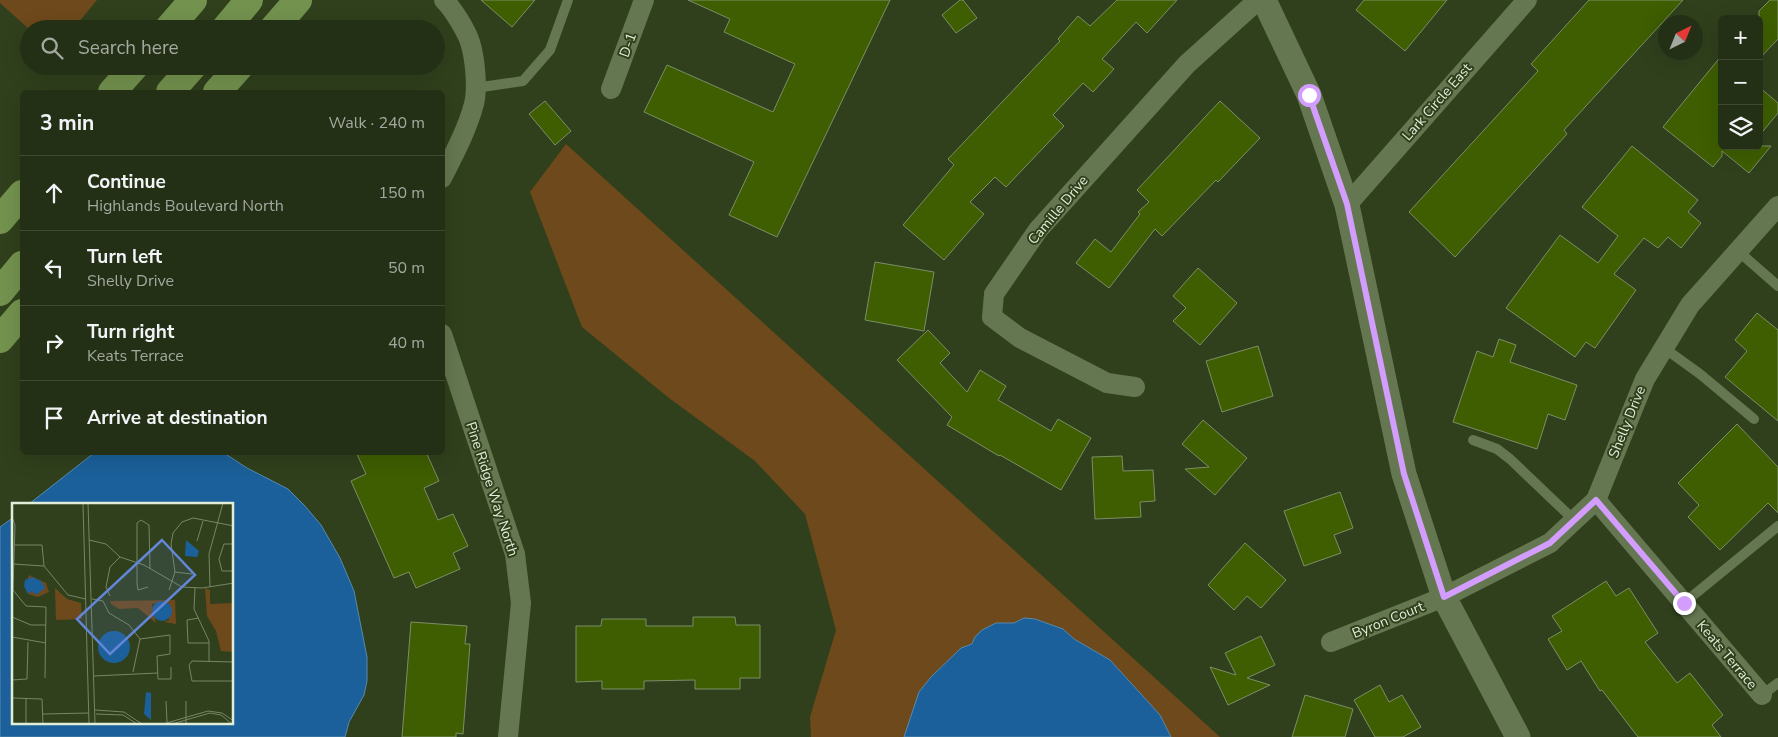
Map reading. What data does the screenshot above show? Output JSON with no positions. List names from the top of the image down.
{
  "streets": {
    "street": [
      "D-1",
      "Lark Circle East",
      "Camille Drive",
      "Shelly Drive",
      "Pine Ridge Way North",
      "Byron Court",
      "Keats Terrace"
    ]
  },
  "crossings": [
    ["Shelly Drive", "Byron Court"],
    ["Shelly Drive", "Keats Terrace"]
  ],
  "north": "top right",
  "page": {
    "map_buttons": ["+", "−"],
    "search": "Search here",
    "heading": ["3 min", "Walk · 240 m"],
    "list": [
      ["Continue", "Highlands Boulevard North", "150 m"],
      ["Turn left", "Shelly Drive", "50 m"],
      ["Turn right", "Keats Terrace", "40 m"],
      "Arrive at destination"
    ]
  }
}
